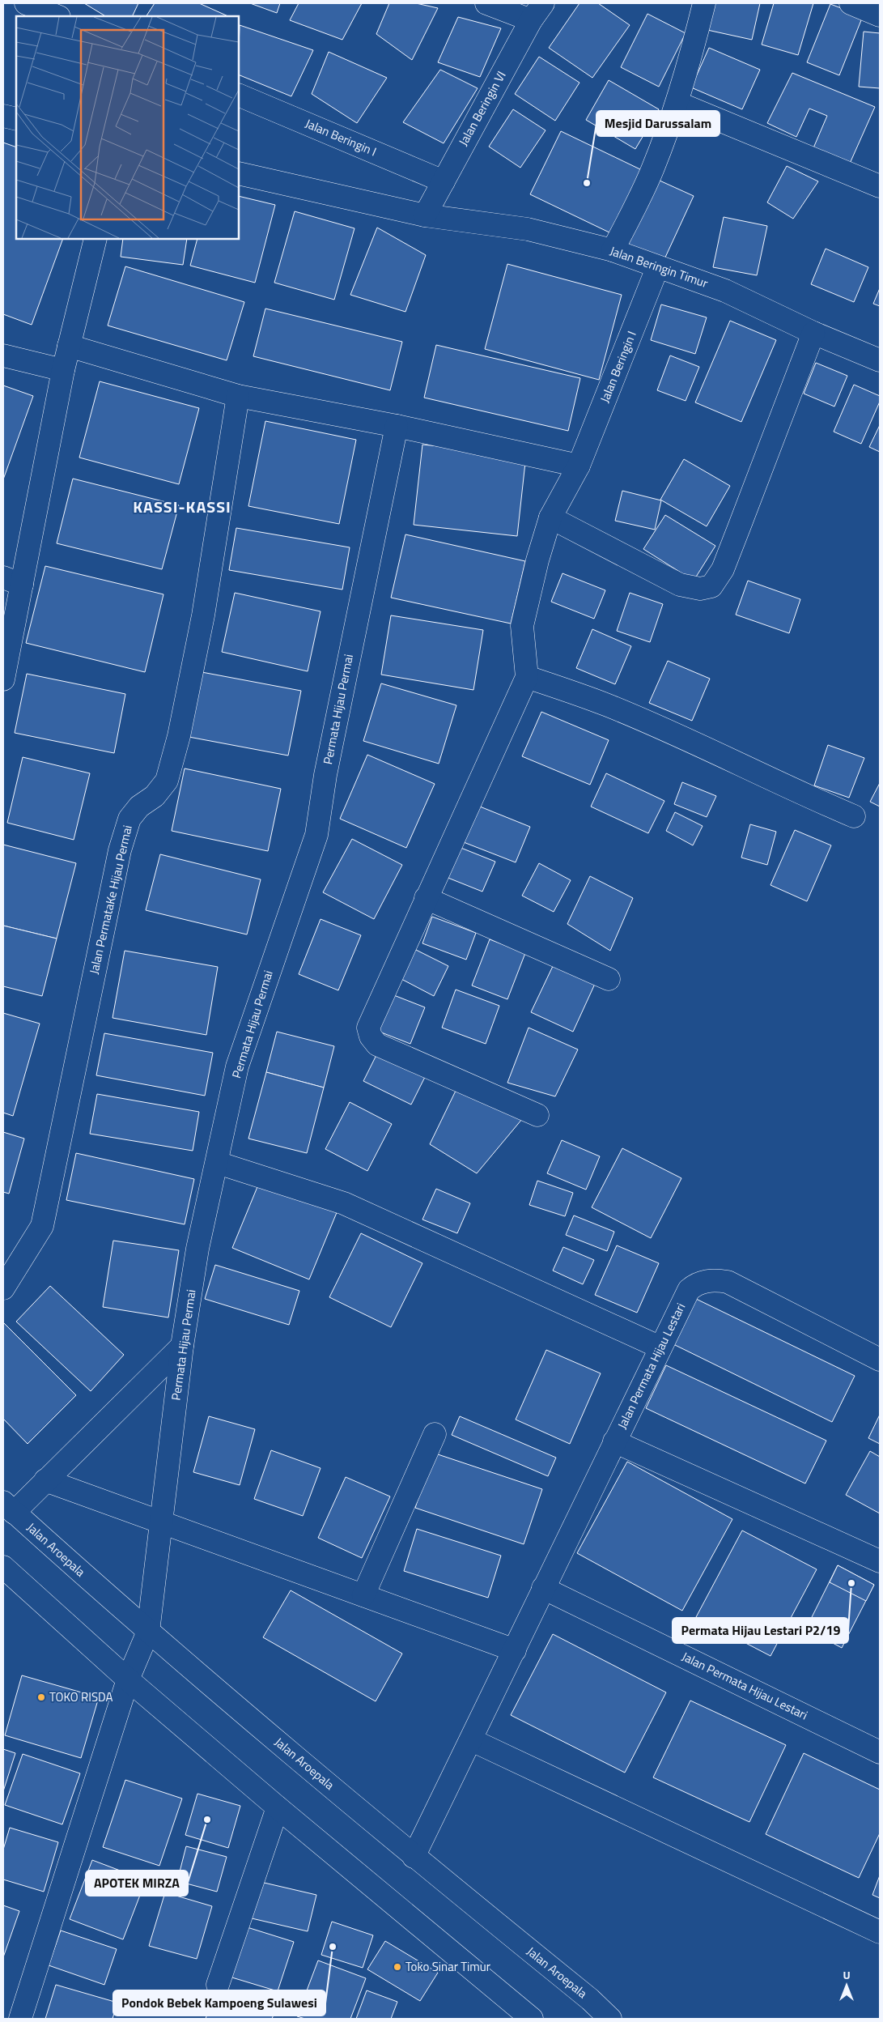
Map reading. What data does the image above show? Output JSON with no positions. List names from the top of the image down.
{
  "streets": {
    "street": [
      "Jalan Beringin VI",
      "Jalan Beringin I",
      "Jalan Beringin Timur",
      "Permata Hijau Permai",
      "Jalan PermataKe Hijau Permai",
      "Jalan Permata Hijau Lestari",
      "Jalan Aroepala"
    ]
  },
  "crossings": [
    ["Jalan Beringin VI", "Jalan Beringin I"],
    ["Jalan Beringin VI", "Jalan Beringin Timur"],
    ["Jalan Beringin I", "Jalan Beringin Timur"],
    ["Permata Hijau Permai", "Jalan Aroepala"],
    ["Jalan Permata Hijau Lestari", "Jalan Aroepala"]
  ],
  "districts": ["KASSI-KASSI"],
  "places": [
    "Mesjid Darussalam",
    "Permata Hijau Lestari P2/19",
    "TOKO RISDA",
    "APOTEK MIRZA",
    "Pondok Bebek Kampoeng Sulawesi",
    "Toko Sinar Timur"
  ],
  "north": "top"
}
